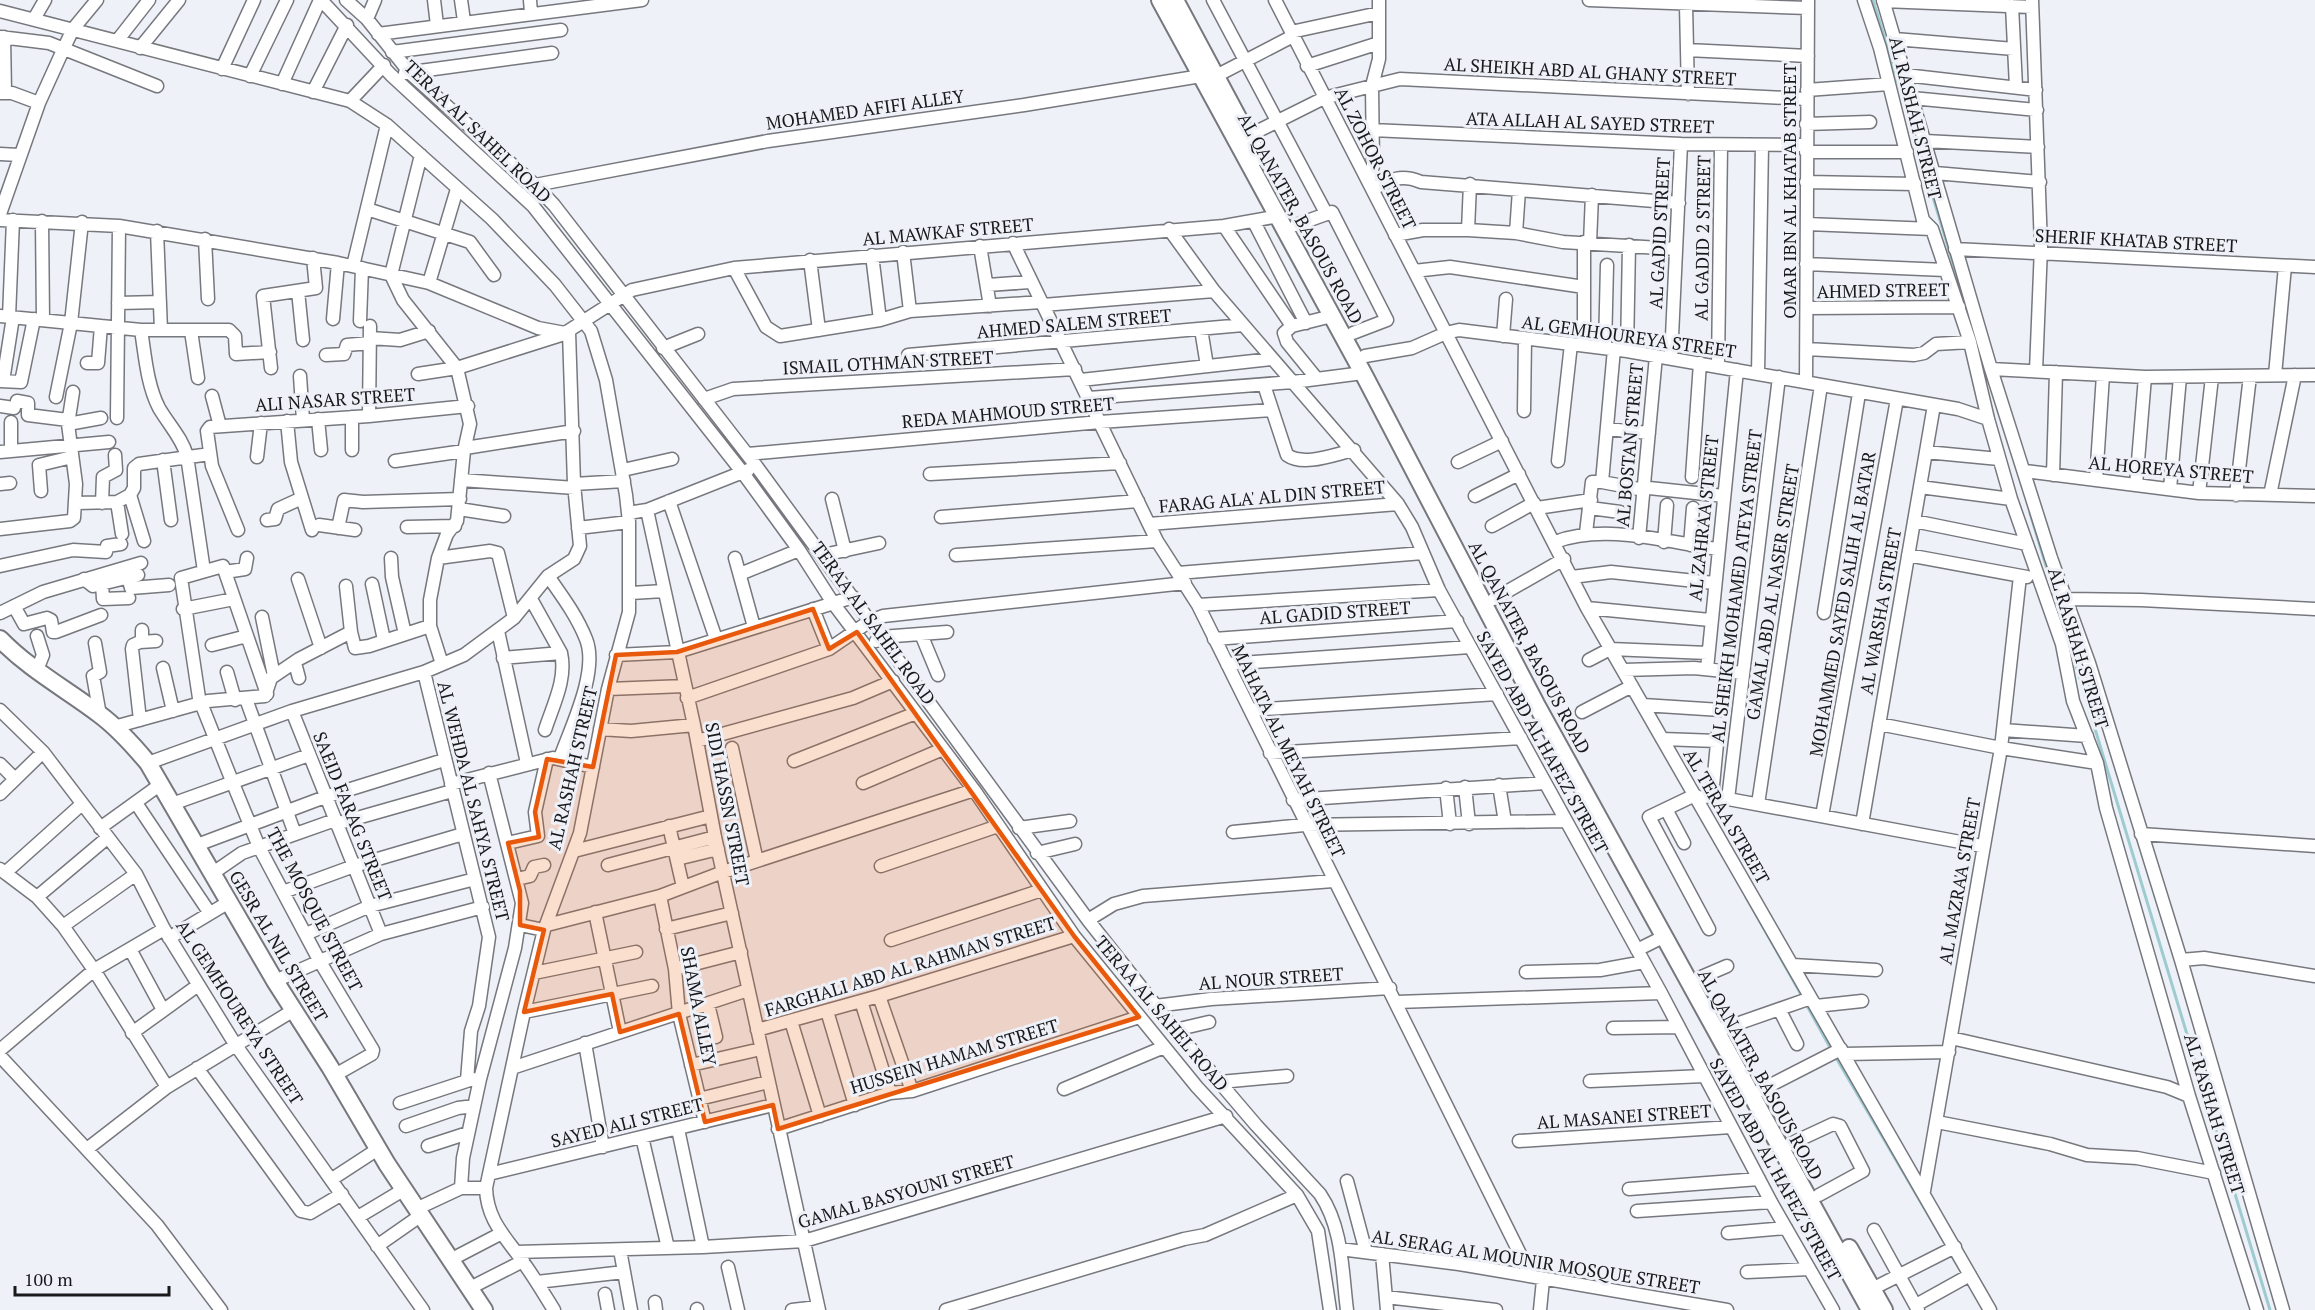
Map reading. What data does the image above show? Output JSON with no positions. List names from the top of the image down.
{
  "streets": {
    "main road": ["AL QANATER, BASOUS ROAD", "GESR AL NIL STREET"],
    "street": [
      "AL SHEIKH ABD AL GHANY STREET",
      "MOHAMED AFIFI ALLEY",
      "AL RASHAH STREET",
      "ATA ALLAH AL SAYED STREET",
      "TERAA AL SAHEL ROAD",
      "AL ZOHOR STREET",
      "OMAR IBN AL KHATAB STREET",
      "AL MAWKAF STREET",
      "AL GADID STREET",
      "AL GADID 2 STREET",
      "SHERIF KHATAB STREET",
      "AHMED STREET",
      "AHMED SALEM STREET",
      "AL GEMHOUREYA STREET",
      "ISMAIL OTHMAN STREET",
      "ALI NASAR STREET",
      "REDA MAHMOUD STREET",
      "AL BOSTAN STREET",
      "AL HOREYA STREET",
      "FARAG ALA' AL DIN STREET",
      "AL ZAHRAA STREET",
      "AL SHEIKH MOHAMED ATEYA STREET",
      "GAMAL ABD AL NASER STREET",
      "MOHAMMED SAYED SALIH AL BATAR",
      "AL WARSHA STREET",
      "SAYED ABD AL HAFEZ STREET",
      "MAHATA AL MEYAH STREET",
      "AL WEHDA AL SAHYA STREET",
      "SIDI HASSN STREET",
      "SAEID FARAG STREET",
      "AL TERAA STREET",
      "AL MAZRA'A STREET",
      "THE MOSQUE STREET",
      "FARGHALI ABD AL RAHMAN STREET",
      "AL NOUR STREET",
      "SHAMA ALLEY",
      "HUSSEIN HAMAM STREET",
      "AL MASANEI STREET",
      "SAYED ALI STREET",
      "GAMAL BASYOUNI STREET",
      "AL SERAG AL MOUNIR MOSQUE STREET"
    ]
  },
  "crossings": [
    ["AL SHEIKH ABD AL GHANY STREET", "AL RASHAH STREET"],
    ["AL SHEIKH ABD AL GHANY STREET", "AL ZOHOR STREET"],
    ["AL SHEIKH ABD AL GHANY STREET", "OMAR IBN AL KHATAB STREET"],
    ["AL SHEIKH ABD AL GHANY STREET", "AL QANATER, BASOUS ROAD"],
    ["MOHAMED AFIFI ALLEY", "TERAA AL SAHEL ROAD"],
    ["MOHAMED AFIFI ALLEY", "AL ZOHOR STREET"],
    ["MOHAMED AFIFI ALLEY", "AL QANATER, BASOUS ROAD"],
    ["AL RASHAH STREET", "ATA ALLAH AL SAYED STREET"],
    ["AL RASHAH STREET", "AL MAWKAF STREET"],
    ["AL RASHAH STREET", "SHERIF KHATAB STREET"],
    ["AL RASHAH STREET", "AHMED STREET"],
    ["AL RASHAH STREET", "AL GEMHOUREYA STREET"],
    ["AL RASHAH STREET", "AL HOREYA STREET"],
    ["AL RASHAH STREET", "SAYED ALI STREET"],
    ["AL RASHAH STREET", "GAMAL BASYOUNI STREET"],
    ["ATA ALLAH AL SAYED STREET", "OMAR IBN AL KHATAB STREET"],
    ["ATA ALLAH AL SAYED STREET", "AL GADID STREET"],
    ["ATA ALLAH AL SAYED STREET", "AL GADID 2 STREET"],
    ["TERAA AL SAHEL ROAD", "AL MAWKAF STREET"],
    ["TERAA AL SAHEL ROAD", "ISMAIL OTHMAN STREET"],
    ["TERAA AL SAHEL ROAD", "REDA MAHMOUD STREET"],
    ["TERAA AL SAHEL ROAD", "FARGHALI ABD AL RAHMAN STREET"],
    ["TERAA AL SAHEL ROAD", "AL NOUR STREET"],
    ["TERAA AL SAHEL ROAD", "HUSSEIN HAMAM STREET"],
    ["TERAA AL SAHEL ROAD", "GAMAL BASYOUNI STREET"],
    ["TERAA AL SAHEL ROAD", "AL SERAG AL MOUNIR MOSQUE STREET"],
    ["AL ZOHOR STREET", "AL GEMHOUREYA STREET"],
    ["AL ZOHOR STREET", "AL TERAA STREET"],
    ["OMAR IBN AL KHATAB STREET", "AHMED STREET"],
    ["OMAR IBN AL KHATAB STREET", "AL GEMHOUREYA STREET"],
    ["AL QANATER, BASOUS ROAD", "AL MAWKAF STREET"],
    ["AL MAWKAF STREET", "SAYED ABD AL HAFEZ STREET"],
    ["AL MAWKAF STREET", "MAHATA AL MEYAH STREET"],
    ["AL GADID STREET", "AL GEMHOUREYA STREET"],
    ["AL GADID STREET", "SAYED ABD AL HAFEZ STREET"],
    ["AL GADID STREET", "MAHATA AL MEYAH STREET"],
    ["AL GADID 2 STREET", "AL GEMHOUREYA STREET"],
    ["AHMED SALEM STREET", "SAYED ABD AL HAFEZ STREET"],
    ["AHMED SALEM STREET", "MAHATA AL MEYAH STREET"],
    ["AL GEMHOUREYA STREET", "AL BOSTAN STREET"],
    ["AL GEMHOUREYA STREET", "AL ZAHRAA STREET"],
    ["AL GEMHOUREYA STREET", "AL SHEIKH MOHAMED ATEYA STREET"],
    ["AL GEMHOUREYA STREET", "GAMAL ABD AL NASER STREET"],
    ["AL GEMHOUREYA STREET", "MOHAMMED SAYED SALIH AL BATAR"],
    ["AL GEMHOUREYA STREET", "AL WARSHA STREET"],
    ["AL GEMHOUREYA STREET", "AL TERAA STREET"],
    ["ISMAIL OTHMAN STREET", "SAYED ABD AL HAFEZ STREET"],
    ["ISMAIL OTHMAN STREET", "MAHATA AL MEYAH STREET"],
    ["REDA MAHMOUD STREET", "MAHATA AL MEYAH STREET"],
    ["FARAG ALA' AL DIN STREET", "SAYED ABD AL HAFEZ STREET"],
    ["FARAG ALA' AL DIN STREET", "MAHATA AL MEYAH STREET"],
    ["SAYED ABD AL HAFEZ STREET", "AL MASANEI STREET"],
    ["MAHATA AL MEYAH STREET", "AL NOUR STREET"],
    ["MAHATA AL MEYAH STREET", "AL SERAG AL MOUNIR MOSQUE STREET"],
    ["SIDI HASSN STREET", "FARGHALI ABD AL RAHMAN STREET"],
    ["SIDI HASSN STREET", "HUSSEIN HAMAM STREET"],
    ["SIDI HASSN STREET", "SAYED ALI STREET"],
    ["SIDI HASSN STREET", "GAMAL BASYOUNI STREET"],
    ["AL TERAA STREET", "AL MAZRA'A STREET"],
    ["THE MOSQUE STREET", "GESR AL NIL STREET"],
    ["SHAMA ALLEY", "SAYED ALI STREET"]
  ],
  "scale_bar": "100 m"
}
